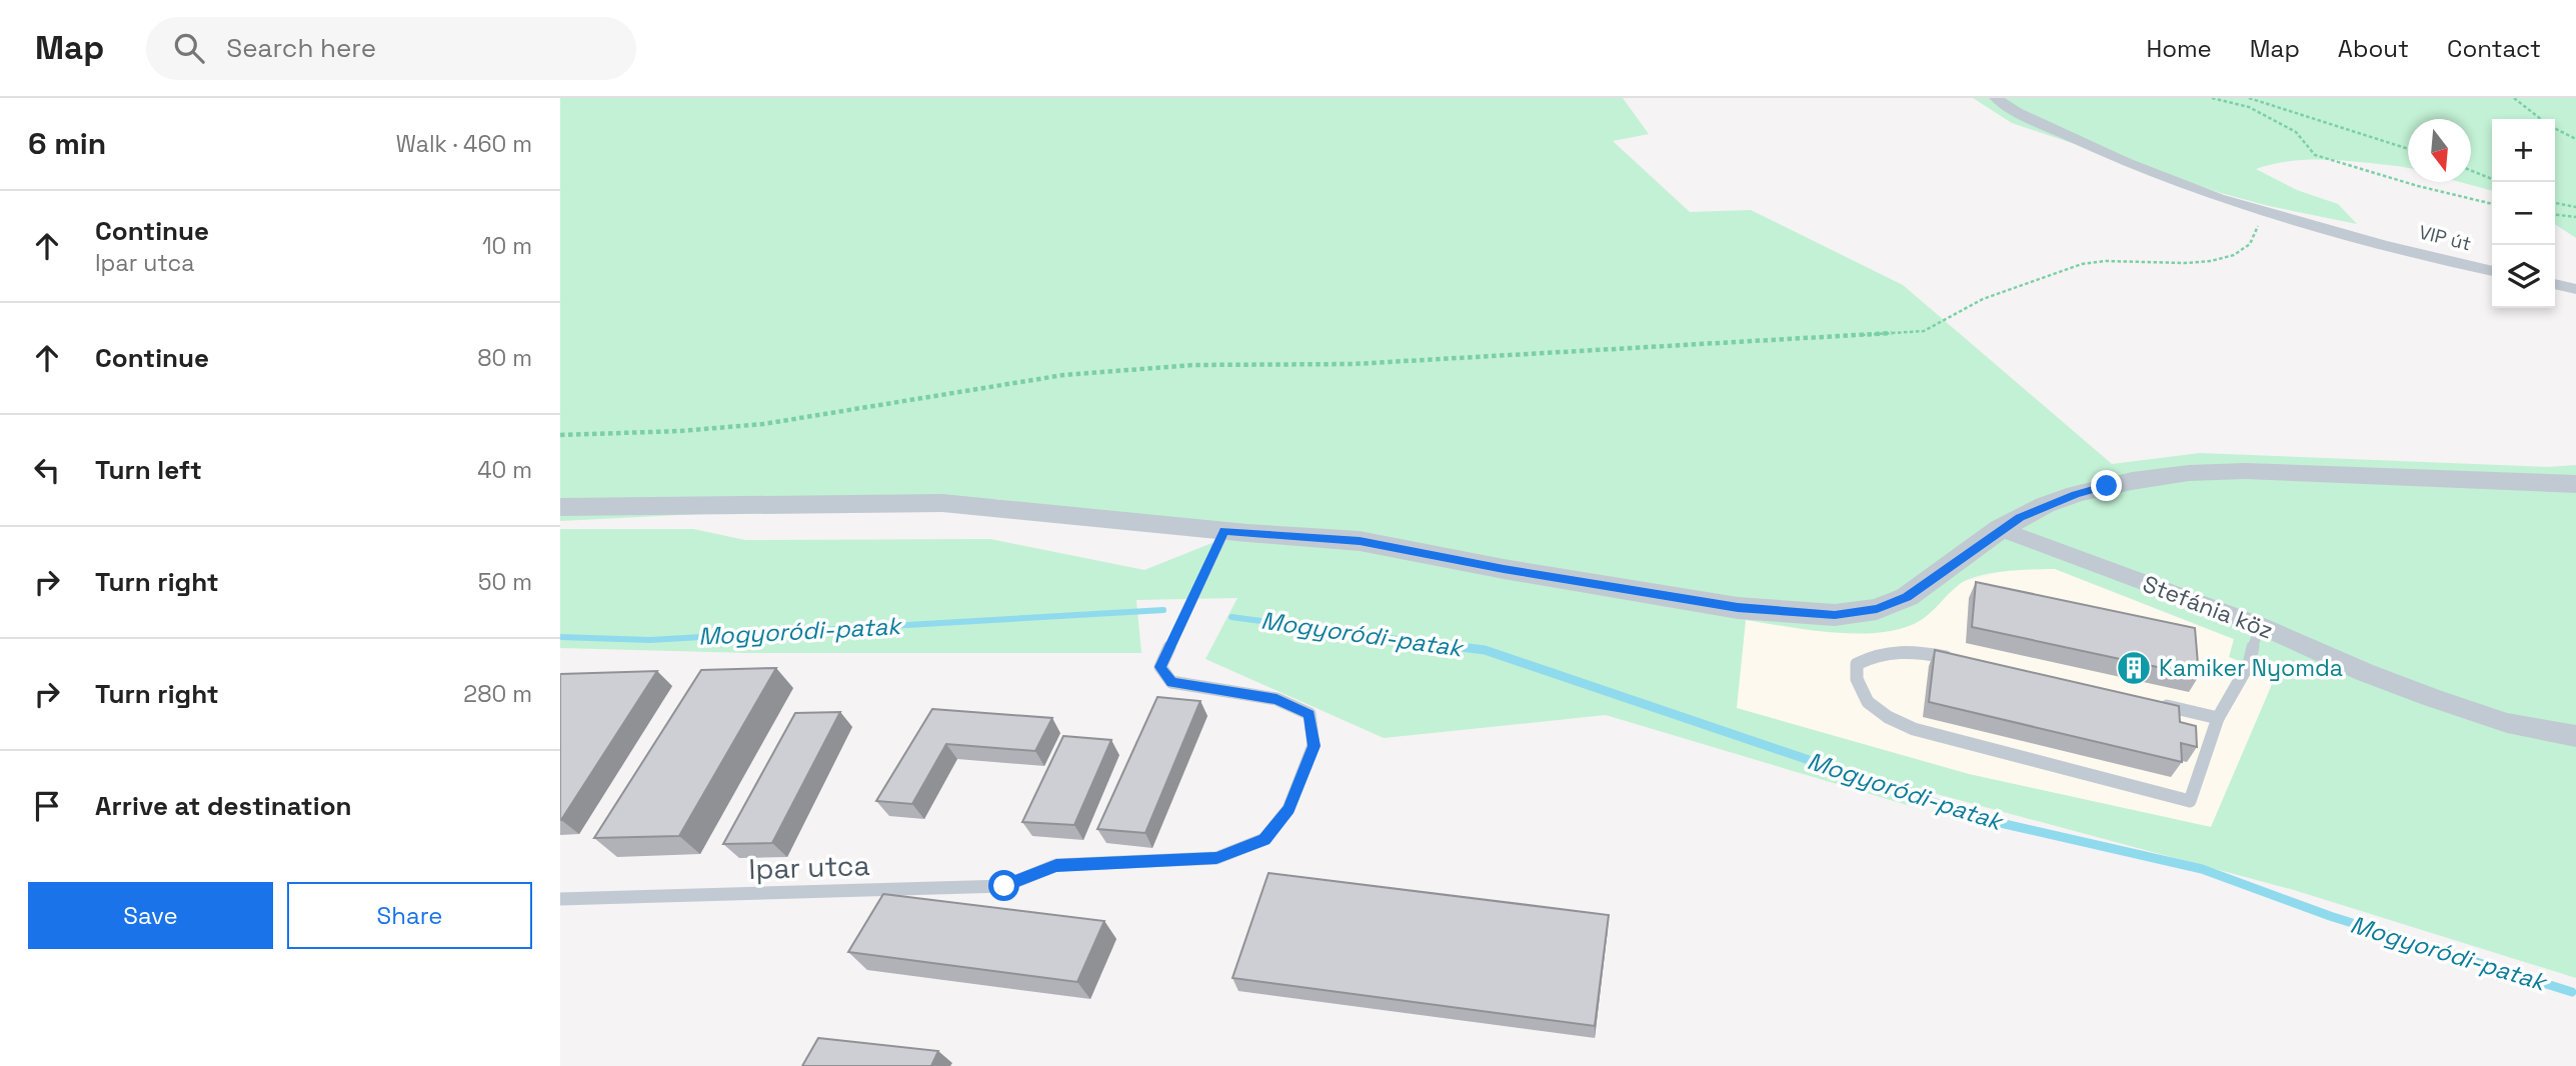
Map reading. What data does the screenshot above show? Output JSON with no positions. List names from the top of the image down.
{
  "streets": {
    "street": ["VIP út", "Stefánia köz"],
    "lane": ["Ipar utca"]
  },
  "water": ["Mogyoródi-patak"],
  "places": {
    "building": ["Kamiker Nyomda"]
  },
  "north": "bottom",
  "page": {
    "header": "Map",
    "search": "Search here",
    "nav": [
      "Home",
      "Map",
      "About",
      "Contact"
    ],
    "heading": ["6 min", "Walk · 460 m"],
    "map_buttons": ["+", "−"],
    "list": [
      ["Continue", "Ipar utca", "10 m"],
      ["Continue", "80 m"],
      ["Turn left", "40 m"],
      ["Turn right", "50 m"],
      ["Turn right", "280 m"],
      "Arrive at destination"
    ],
    "buttons": ["Save", "Share"]
  }
}
